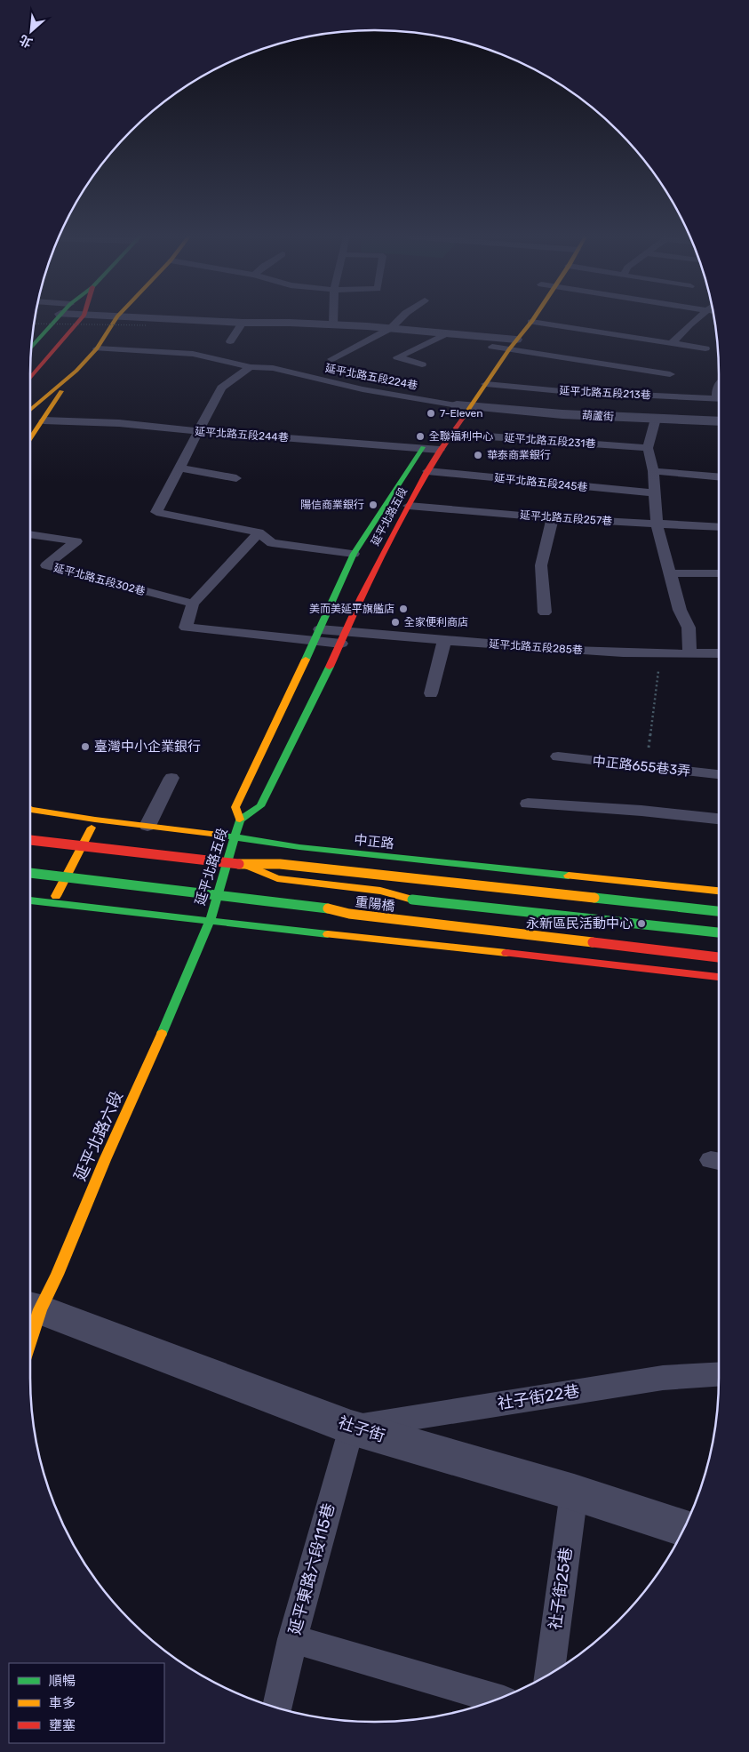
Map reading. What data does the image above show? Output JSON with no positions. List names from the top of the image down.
{
  "streets": {
    "street": [
      "葫蘆街",
      "延平北路五段",
      "中正路",
      "重陽橋",
      "延平北路六段",
      "社子街"
    ],
    "lane": [
      "延平北路五段224巷",
      "延平北路五段213巷",
      "延平北路五段244巷",
      "延平北路五段231巷",
      "延平北路五段245巷",
      "延平北路五段257巷",
      "延平北路五段302巷",
      "延平北路五段285巷",
      "中正路655巷3弄",
      "社子街22巷",
      "延平東路六段115巷",
      "社子街25巷"
    ]
  },
  "crossings": [
    ["延平北路五段224巷", "葫蘆街"],
    ["延平北路五段213巷", "延平北路五段"],
    ["葫蘆街", "延平北路五段"],
    ["延平北路五段244巷", "延平北路五段"],
    ["延平北路五段231巷", "延平北路五段"],
    ["延平北路五段245巷", "延平北路五段"],
    ["延平北路五段", "延平北路五段257巷"],
    ["延平北路五段", "延平北路五段285巷"],
    ["延平北路五段", "中正路"],
    ["延平北路五段", "延平北路六段"],
    ["延平北路六段", "社子街"],
    ["社子街22巷", "社子街"],
    ["社子街22巷", "延平東路六段115巷"],
    ["社子街", "延平東路六段115巷"],
    ["社子街", "社子街25巷"]
  ],
  "places": [
    "7-Eleven",
    "全聯福利中心",
    "華泰商業銀行",
    "陽信商業銀行",
    "美而美延平旗艦店",
    "全家便利商店",
    "臺灣中小企業銀行",
    "永新區民活動中心"
  ],
  "legend": ["順暢", "車多", "壅塞"],
  "north": "bottom left"
}
